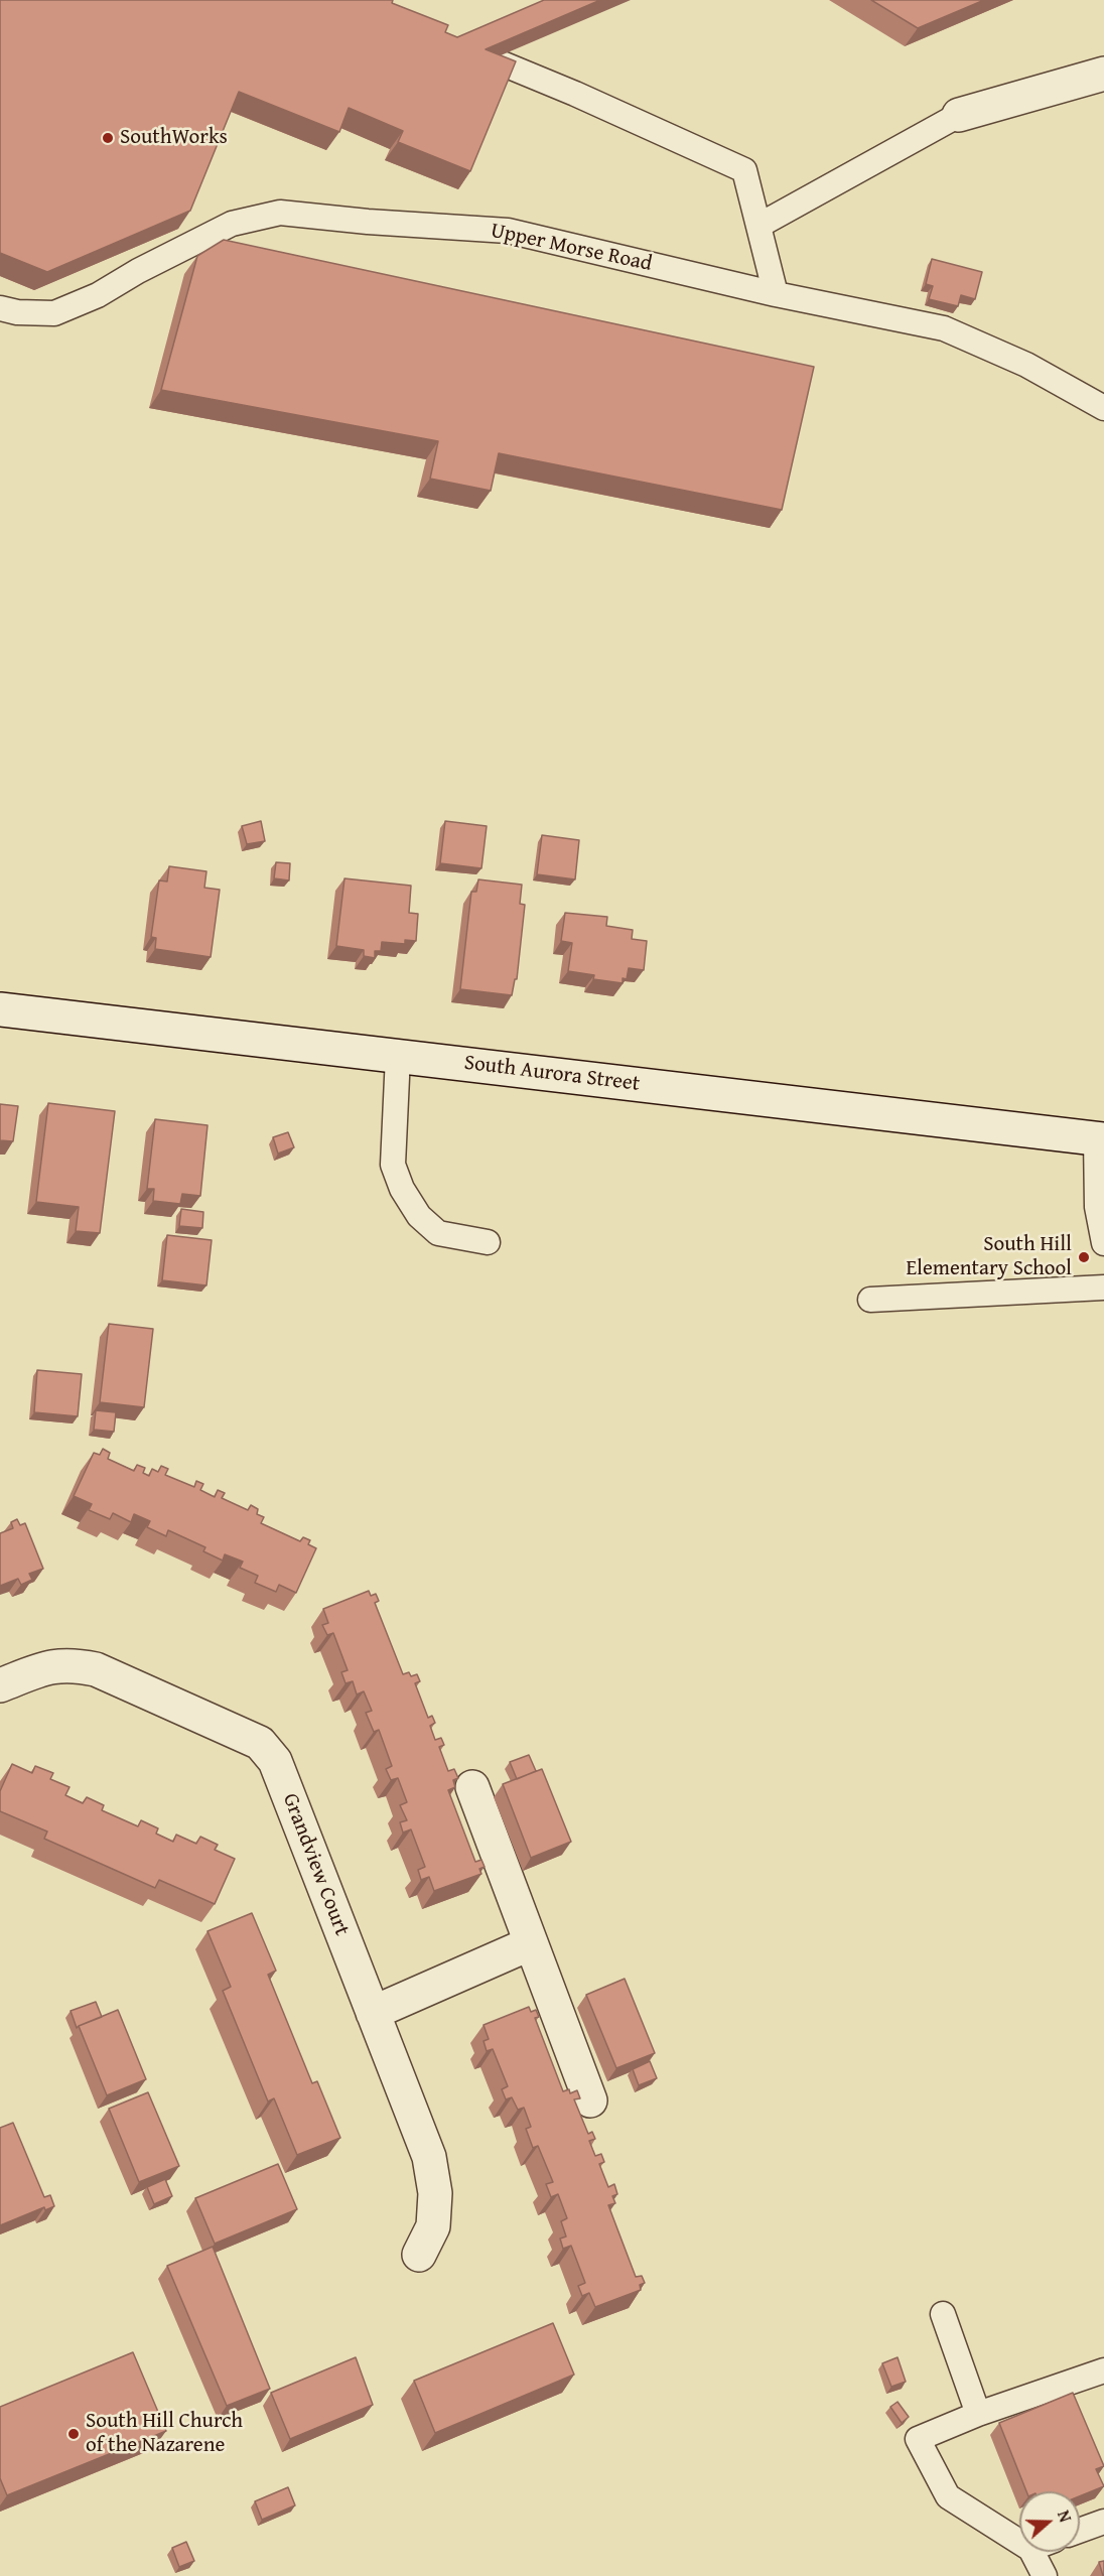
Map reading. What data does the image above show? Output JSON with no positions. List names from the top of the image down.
{
  "streets": {
    "street": ["South Aurora Street", "Grandview Court"],
    "lane": ["Upper Morse Road"]
  },
  "places": ["SouthWorks", "South Hill Elementary School", "South Hill Church of the Nazarene"],
  "north": "right"
}
